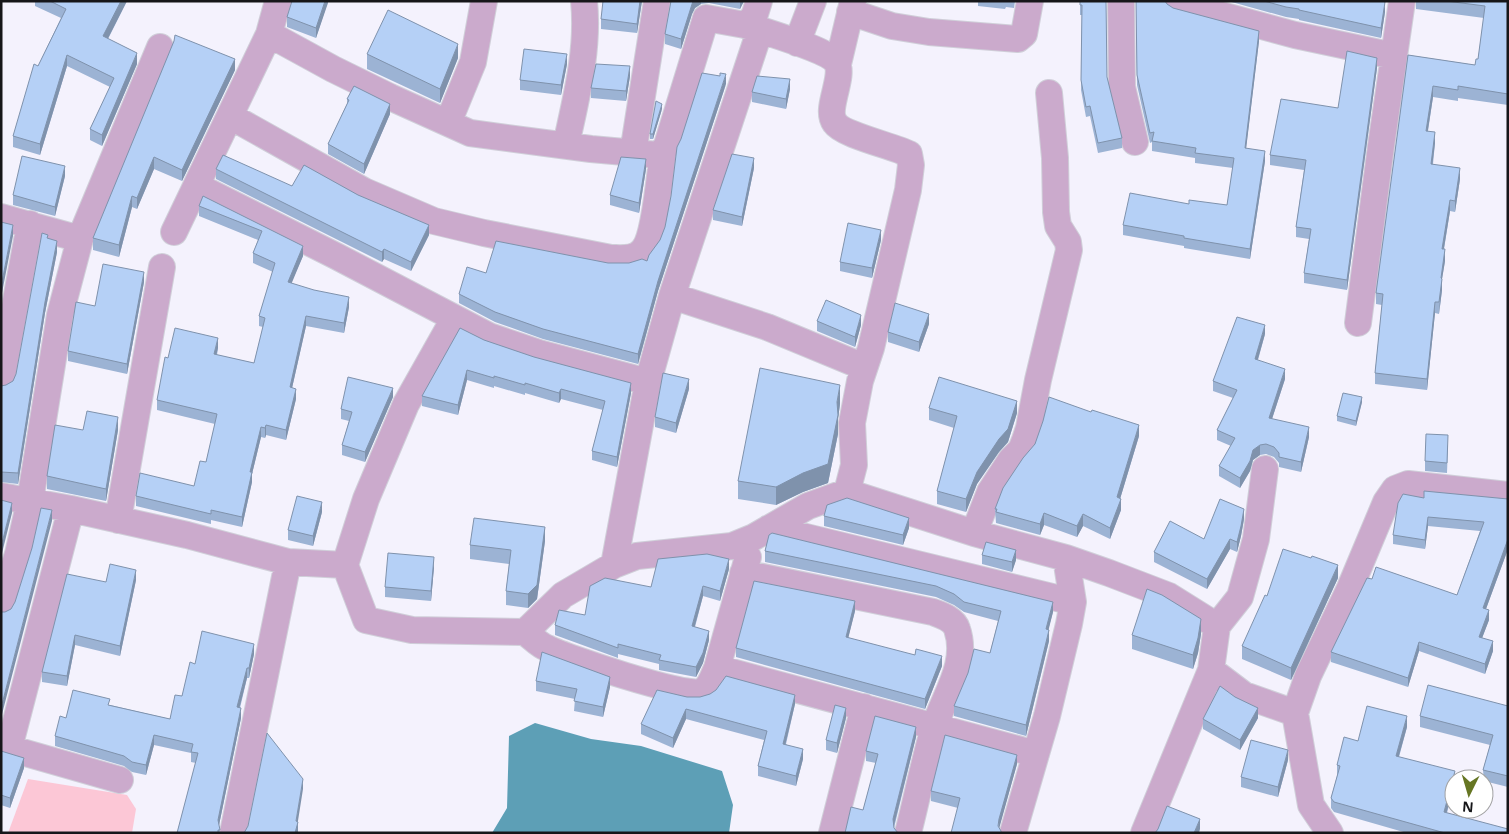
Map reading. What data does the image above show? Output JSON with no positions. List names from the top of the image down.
{
  "north": "bottom"
}
